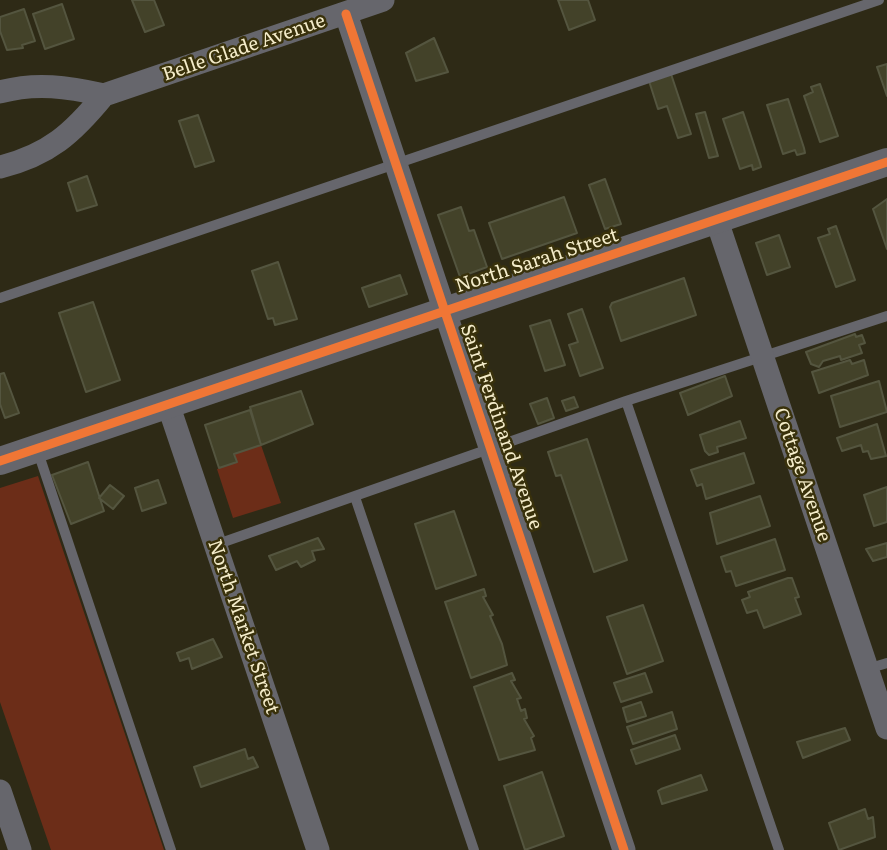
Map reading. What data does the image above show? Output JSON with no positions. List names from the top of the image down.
{
  "streets": {
    "street": [
      "Belle Glade Avenue",
      "North Sarah Street",
      "Saint Ferdinand Avenue",
      "Cottage Avenue",
      "North Market Street"
    ]
  },
  "crossings": [
    ["Belle Glade Avenue", "Saint Ferdinand Avenue"],
    ["North Sarah Street", "Saint Ferdinand Avenue"],
    ["North Sarah Street", "Cottage Avenue"],
    ["North Sarah Street", "North Market Street"]
  ]
}
